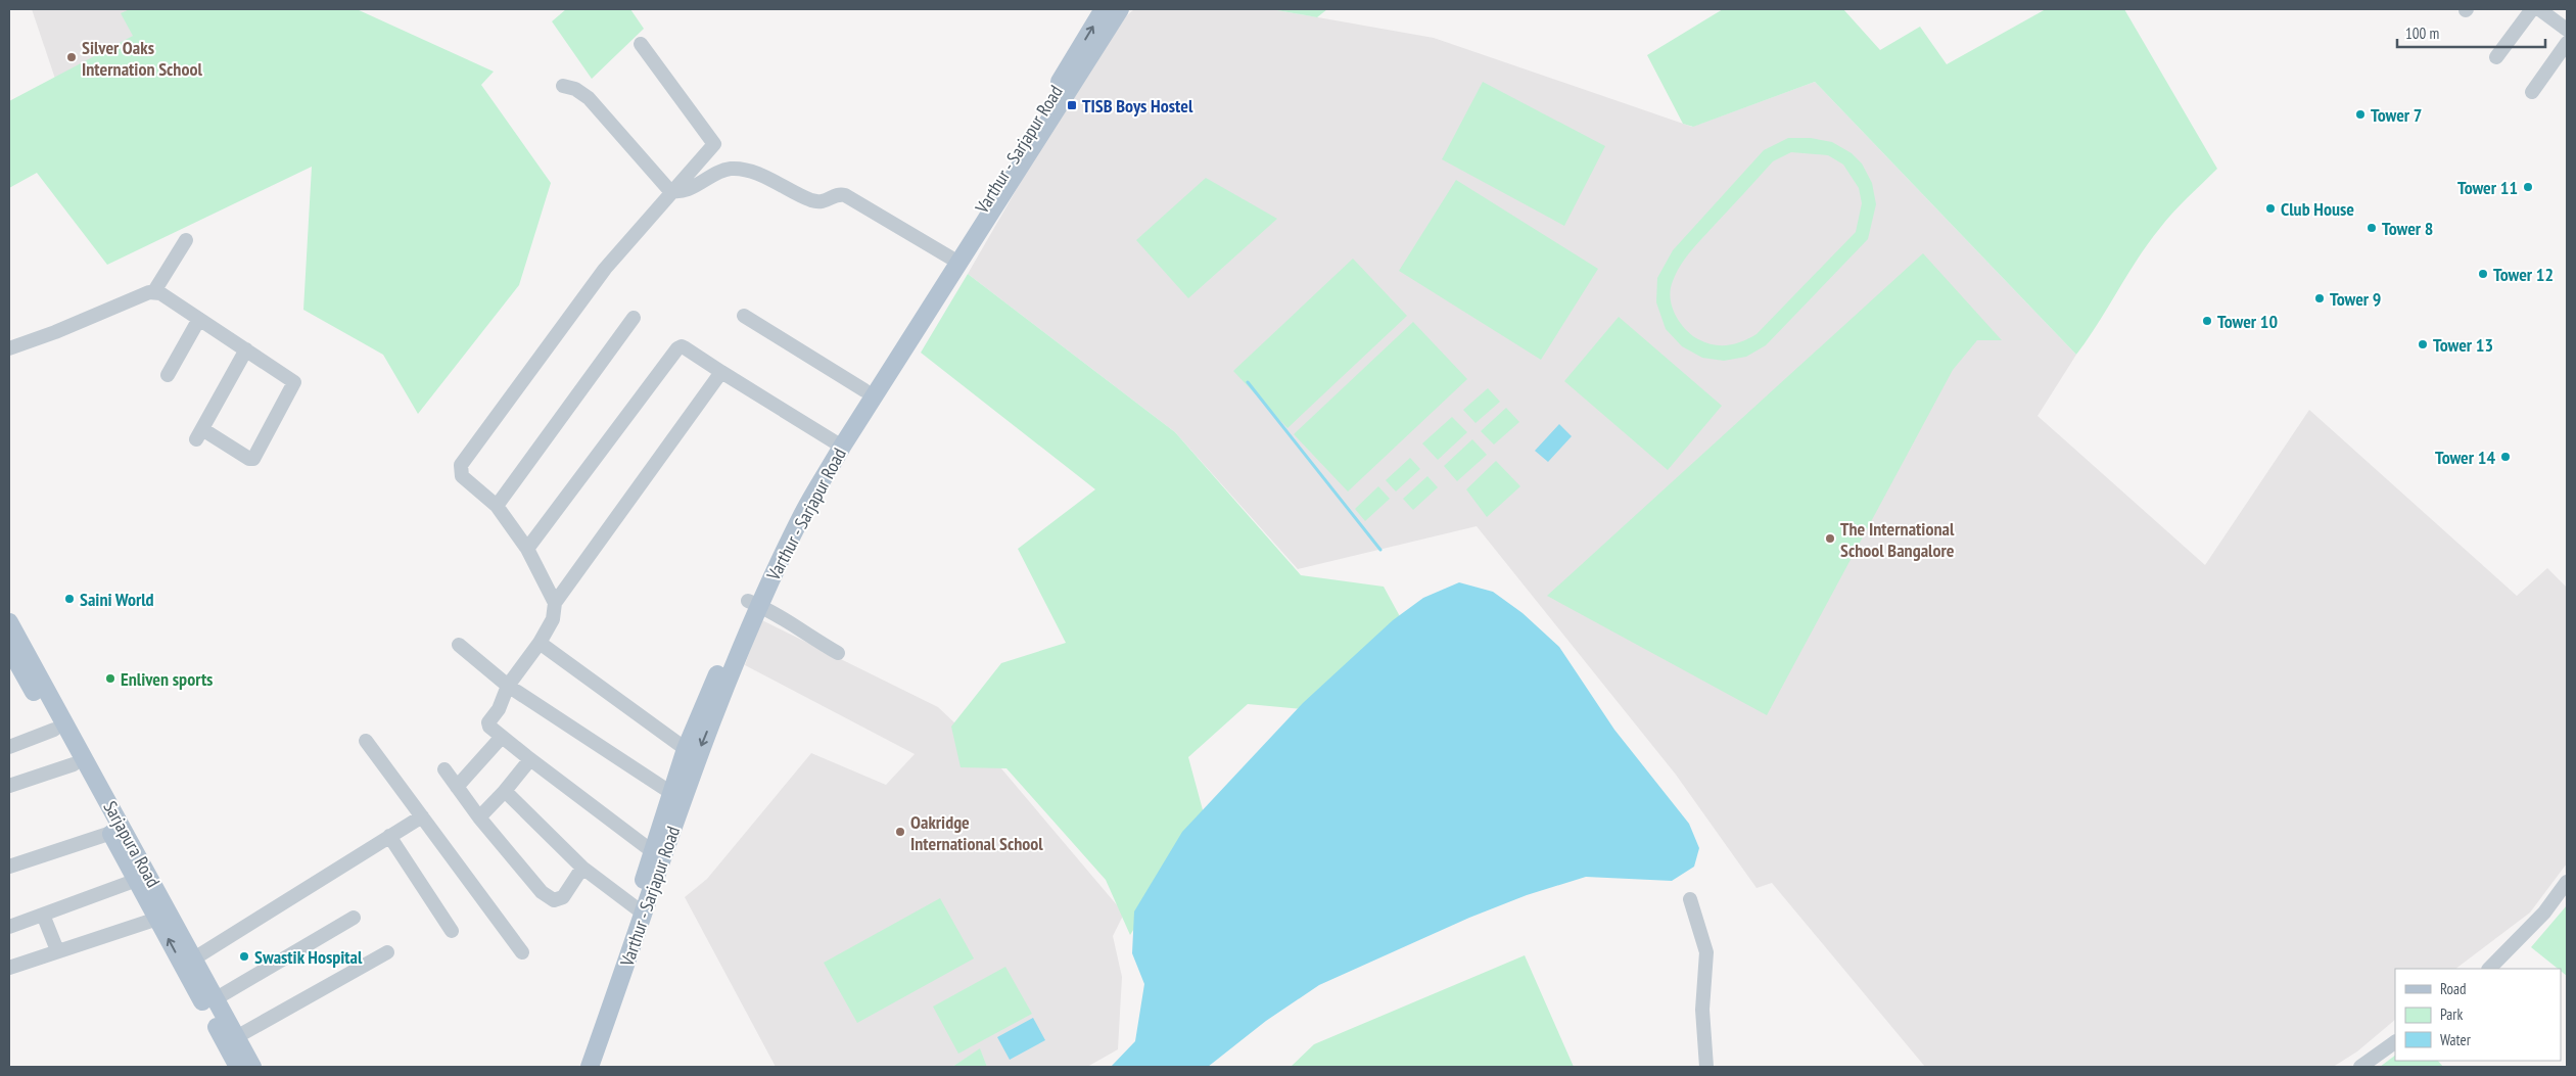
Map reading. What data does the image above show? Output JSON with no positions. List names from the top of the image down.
{
  "streets": {
    "main road": ["Varthur - Sarjapur Road", "Sarjapura Road"]
  },
  "places": {
    "other": [
      "Silver Oaks Internation School",
      "Tower 7",
      "Tower 11",
      "Club House",
      "Tower 8",
      "Tower 12",
      "Tower 9",
      "Tower 10",
      "Tower 13",
      "Tower 14",
      "The International School Bangalore",
      "Saini World",
      "Enliven sports",
      "Oakridge International School",
      "Swastik Hospital"
    ],
    "transit": ["TISB Boys Hostel"]
  },
  "legend": ["Road", "Park", "Water"],
  "scale_bar": "100 m"
}
